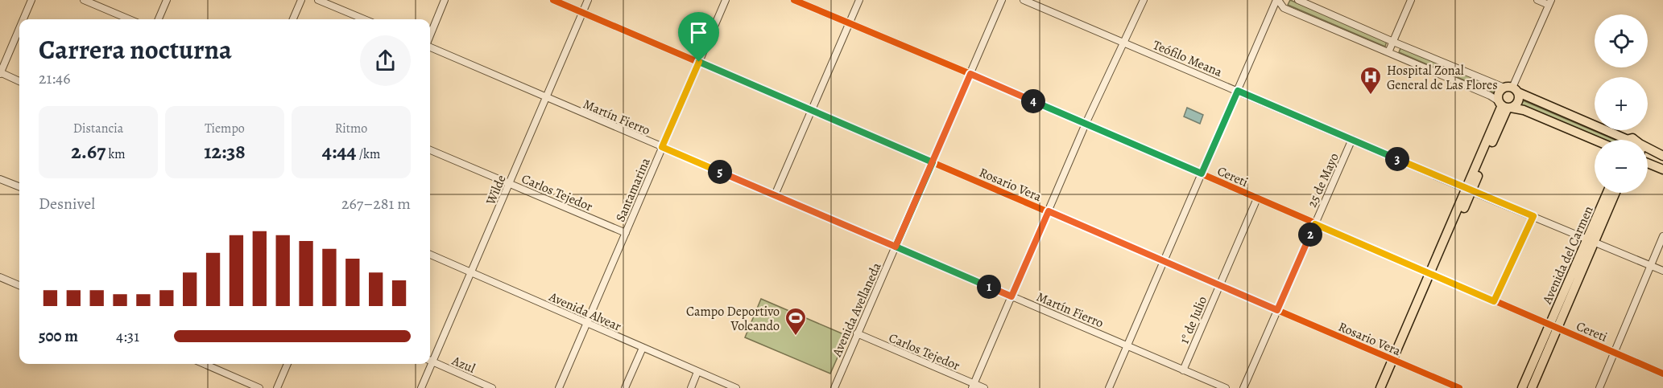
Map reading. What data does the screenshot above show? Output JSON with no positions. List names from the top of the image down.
{
  "streets": {
    "main road": ["Avenida del Carmen"],
    "street": [
      "Teófilo Meana",
      "Martín Fierro",
      "Cereti",
      "25 de Mayo",
      "Rosario Vera",
      "Wilde",
      "Santamarina",
      "Carlos Tejedor",
      "Avenida Avellaneda",
      "Avenida Alvear",
      "1° de Julio",
      "Azul"
    ]
  },
  "crossings": [
    ["Teófilo Meana", "25 de Mayo"],
    ["Teófilo Meana", "Avenida del Carmen"],
    ["Martín Fierro", "Wilde"],
    ["Martín Fierro", "Santamarina"],
    ["Martín Fierro", "Avenida Avellaneda"],
    ["Martín Fierro", "1° de Julio"],
    ["Cereti", "25 de Mayo"],
    ["Cereti", "Avenida del Carmen"],
    ["Cereti", "Avenida Avellaneda"],
    ["Cereti", "1° de Julio"],
    ["25 de Mayo", "Rosario Vera"],
    ["Rosario Vera", "Wilde"],
    ["Rosario Vera", "Santamarina"],
    ["Rosario Vera", "Avenida Avellaneda"],
    ["Rosario Vera", "1° de Julio"],
    ["Wilde", "Carlos Tejedor"],
    ["Wilde", "Avenida Alvear"],
    ["Santamarina", "Carlos Tejedor"],
    ["Santamarina", "Avenida Alvear"],
    ["Carlos Tejedor", "Avenida Avellaneda"]
  ],
  "places": {
    "hospital": ["Hospital Zonal General de Las Flores"],
    "sports": ["Campo Deportivo Voleando"]
  },
  "page": {
    "map_buttons": ["+", "−"],
    "heading": ["Carrera nocturna", "21:46"],
    "pins": [
      "4",
      "3",
      "5",
      "2",
      "1"
    ],
    "stats": [
      ["Distancia", "2.67 km"],
      ["Tiempo", "12:38"],
      ["Ritmo", "4:44 /km"]
    ],
    "chart": ["Desnivel", "267–281 m"],
    "list": [
      {
        "name": "500 m",
        "note": "4:31"
      }
    ]
  }
}
